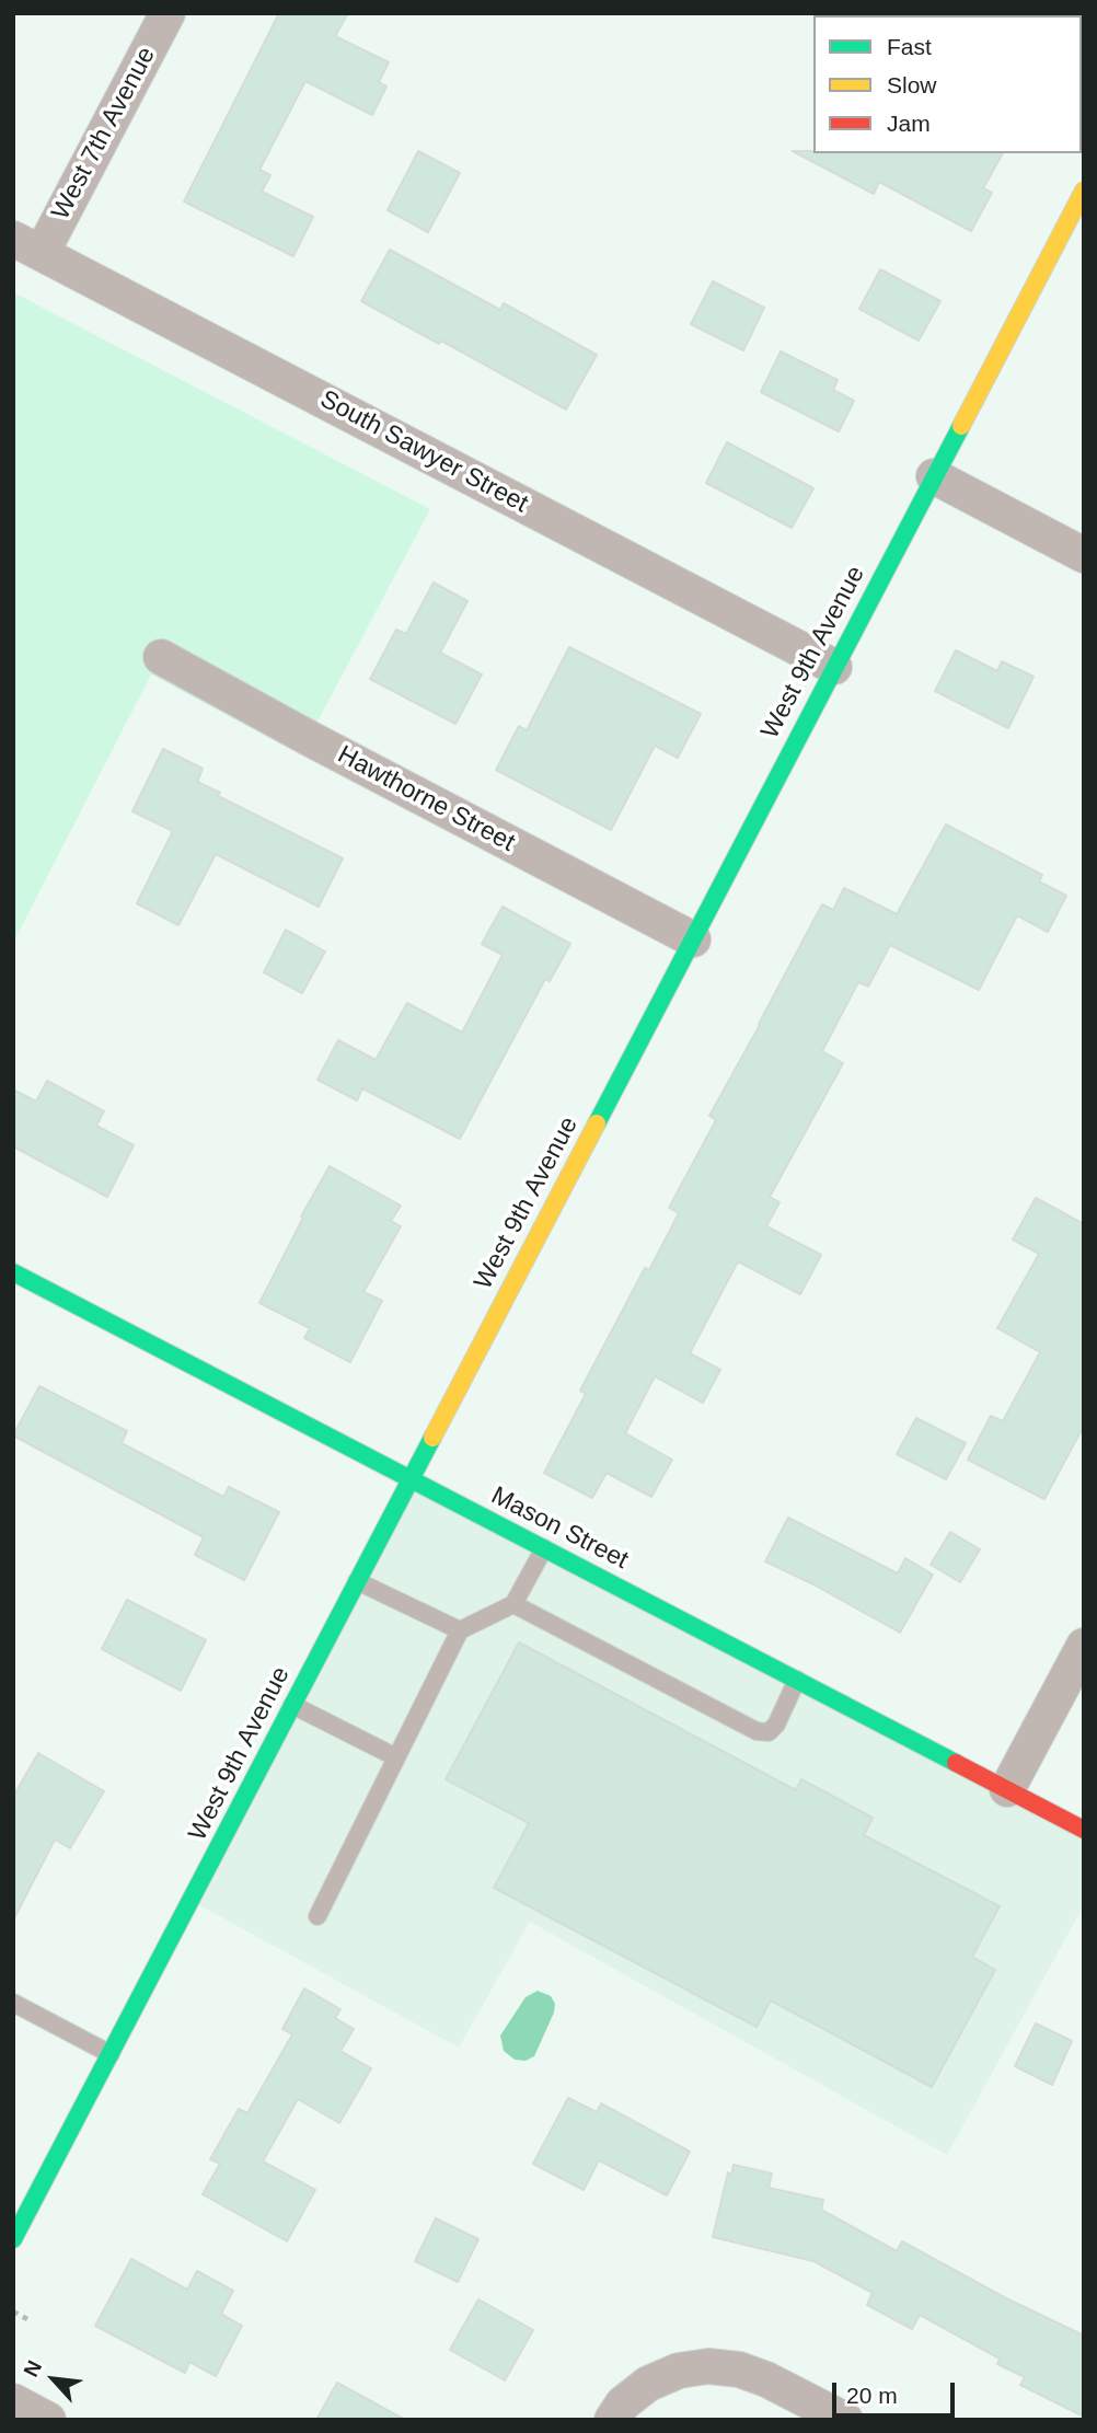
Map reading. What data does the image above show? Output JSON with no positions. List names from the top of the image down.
{
  "streets": {
    "main road": ["West 9th Avenue", "Mason Street"],
    "street": ["West 7th Avenue", "South Sawyer Street", "Hawthorne Street"]
  },
  "crossings": [
    ["West 7th Avenue", "South Sawyer Street"],
    ["South Sawyer Street", "West 9th Avenue"],
    ["West 9th Avenue", "Hawthorne Street"],
    ["West 9th Avenue", "Mason Street"]
  ],
  "legend": ["Fast", "Slow", "Jam"],
  "scale_bar": "20 m",
  "north": "top left"
}
